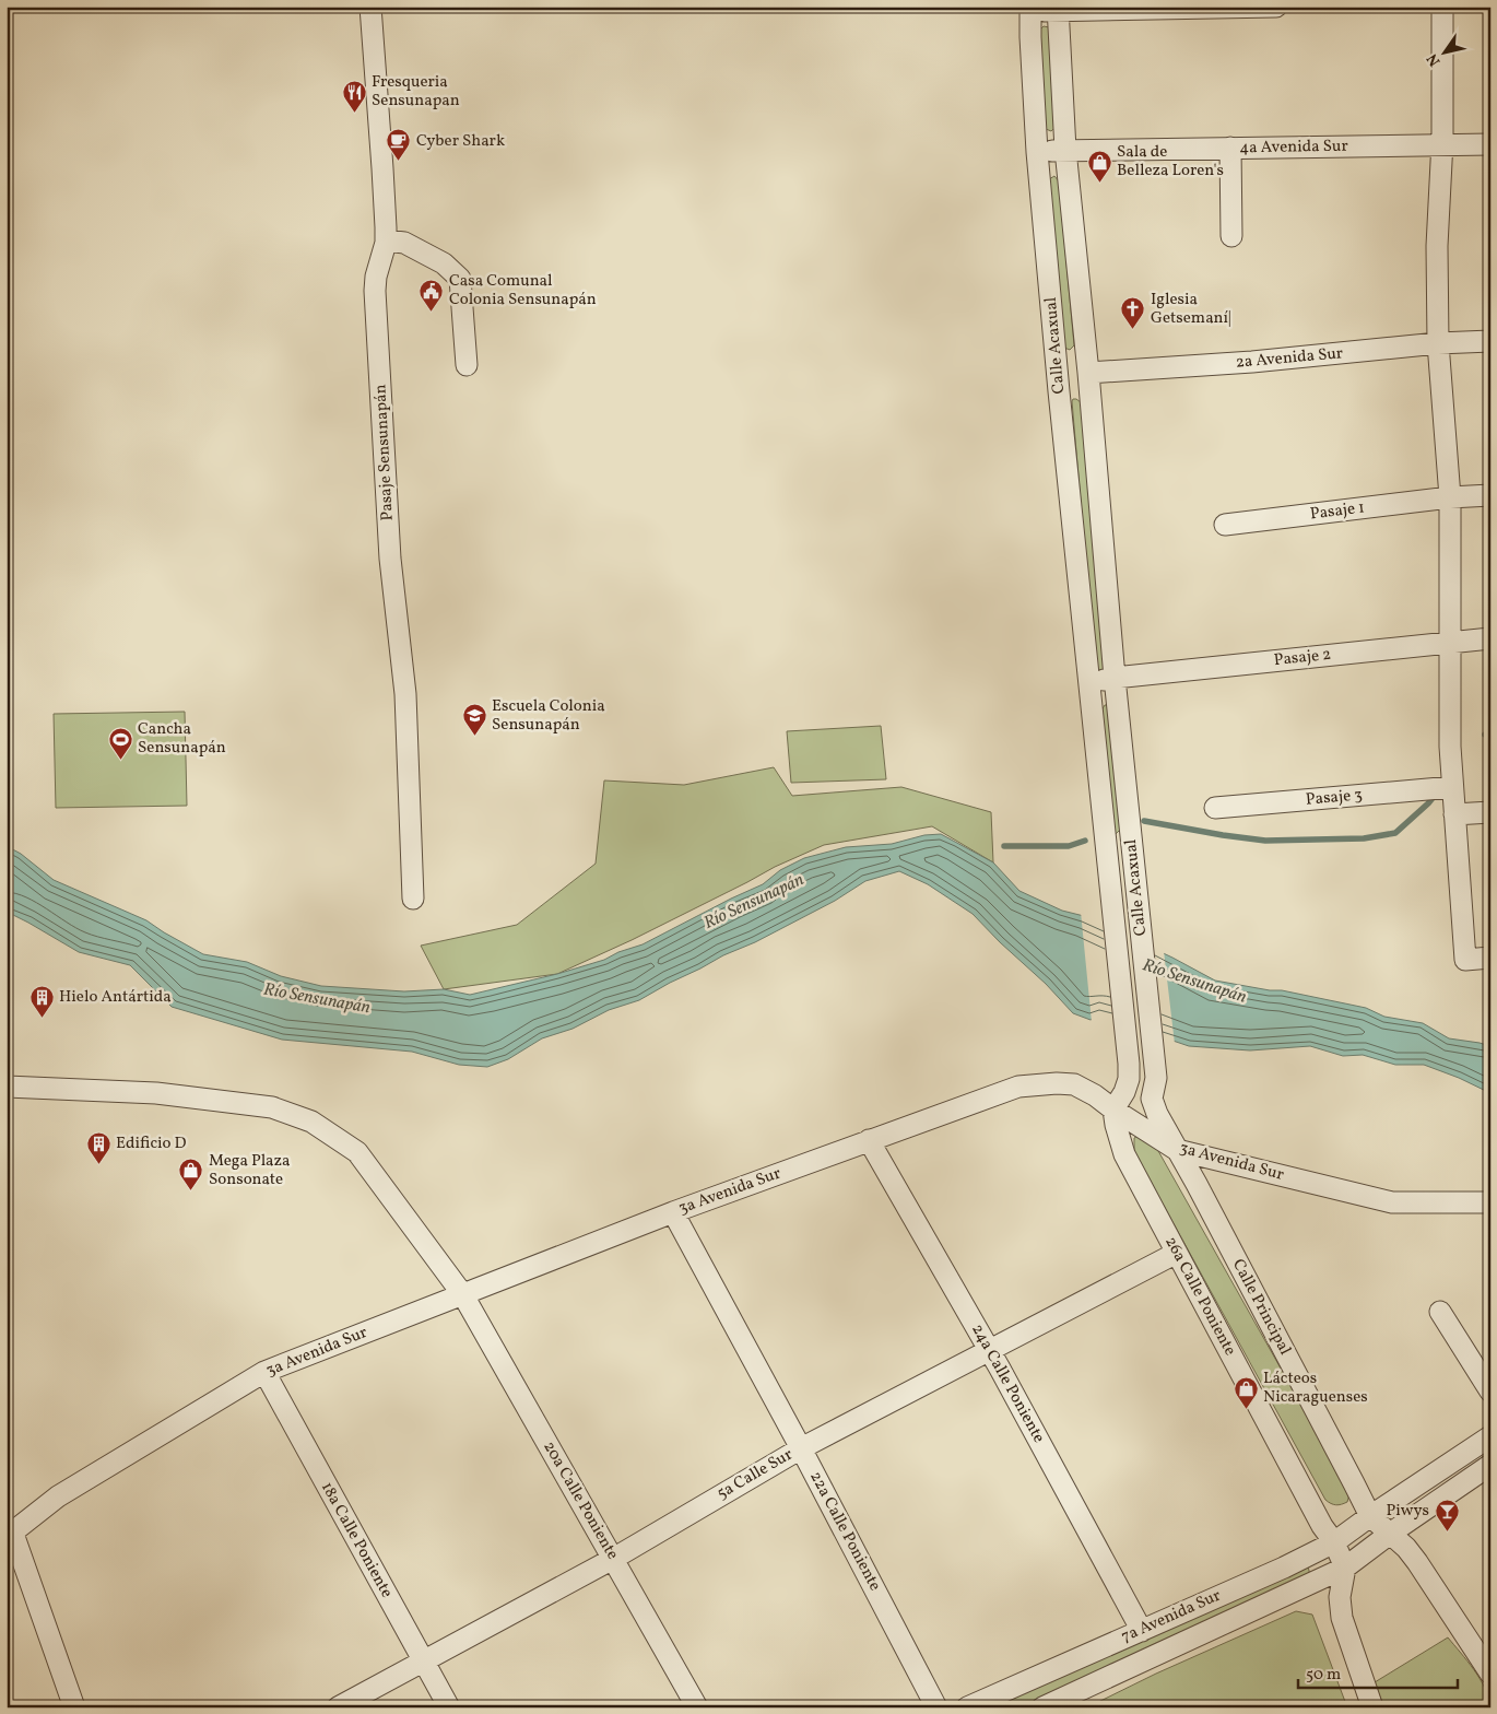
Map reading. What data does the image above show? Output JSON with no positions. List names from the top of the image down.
{
  "streets": {
    "street": [
      "4a Avenida Sur",
      "Calle Acaxual",
      "2a Avenida Sur",
      "Pasaje Sensunapán",
      "Pasaje 1",
      "Pasaje 2",
      "Pasaje 3",
      "3a Avenida Sur",
      "26a Calle Poniente",
      "Calle Principal",
      "24a Calle Poniente",
      "5a Calle Sur",
      "20a Calle Poniente",
      "22a Calle Poniente",
      "18a Calle Poniente",
      "7a Avenida Sur"
    ]
  },
  "crossings": [
    ["4a Avenida Sur", "Calle Acaxual"],
    ["Calle Acaxual", "2a Avenida Sur"],
    ["Calle Acaxual", "Pasaje 2"],
    ["Calle Acaxual", "3a Avenida Sur"],
    ["Calle Acaxual", "26a Calle Poniente"],
    ["Calle Acaxual", "Calle Principal"],
    ["3a Avenida Sur", "26a Calle Poniente"],
    ["3a Avenida Sur", "Calle Principal"],
    ["3a Avenida Sur", "24a Calle Poniente"],
    ["3a Avenida Sur", "20a Calle Poniente"],
    ["3a Avenida Sur", "22a Calle Poniente"],
    ["3a Avenida Sur", "18a Calle Poniente"],
    ["26a Calle Poniente", "5a Calle Sur"],
    ["26a Calle Poniente", "7a Avenida Sur"],
    ["Calle Principal", "7a Avenida Sur"],
    ["24a Calle Poniente", "5a Calle Sur"],
    ["24a Calle Poniente", "7a Avenida Sur"],
    ["5a Calle Sur", "20a Calle Poniente"],
    ["5a Calle Sur", "22a Calle Poniente"],
    ["5a Calle Sur", "18a Calle Poniente"]
  ],
  "water": ["Río Sensunapán"],
  "places": {
    "restaurant": ["Fresqueria Sensunapan"],
    "cafe": ["Cyber Shark"],
    "shop": ["Sala de Belleza Loren's", "Mega Plaza Sonsonate", "Lácteos Nicaraguenses"],
    "public building": ["Casa Comunal Colonia Sensunapán"],
    "church": ["Iglesia Getsemaní|"],
    "school or university": ["Escuela Colonia Sensunapán"],
    "sports": ["Cancha Sensunapán"],
    "building": ["Hielo Antártida", "Edificio D"],
    "bar": ["Piwys"]
  },
  "scale_bar": "50 m",
  "north": "bottom left"
}
